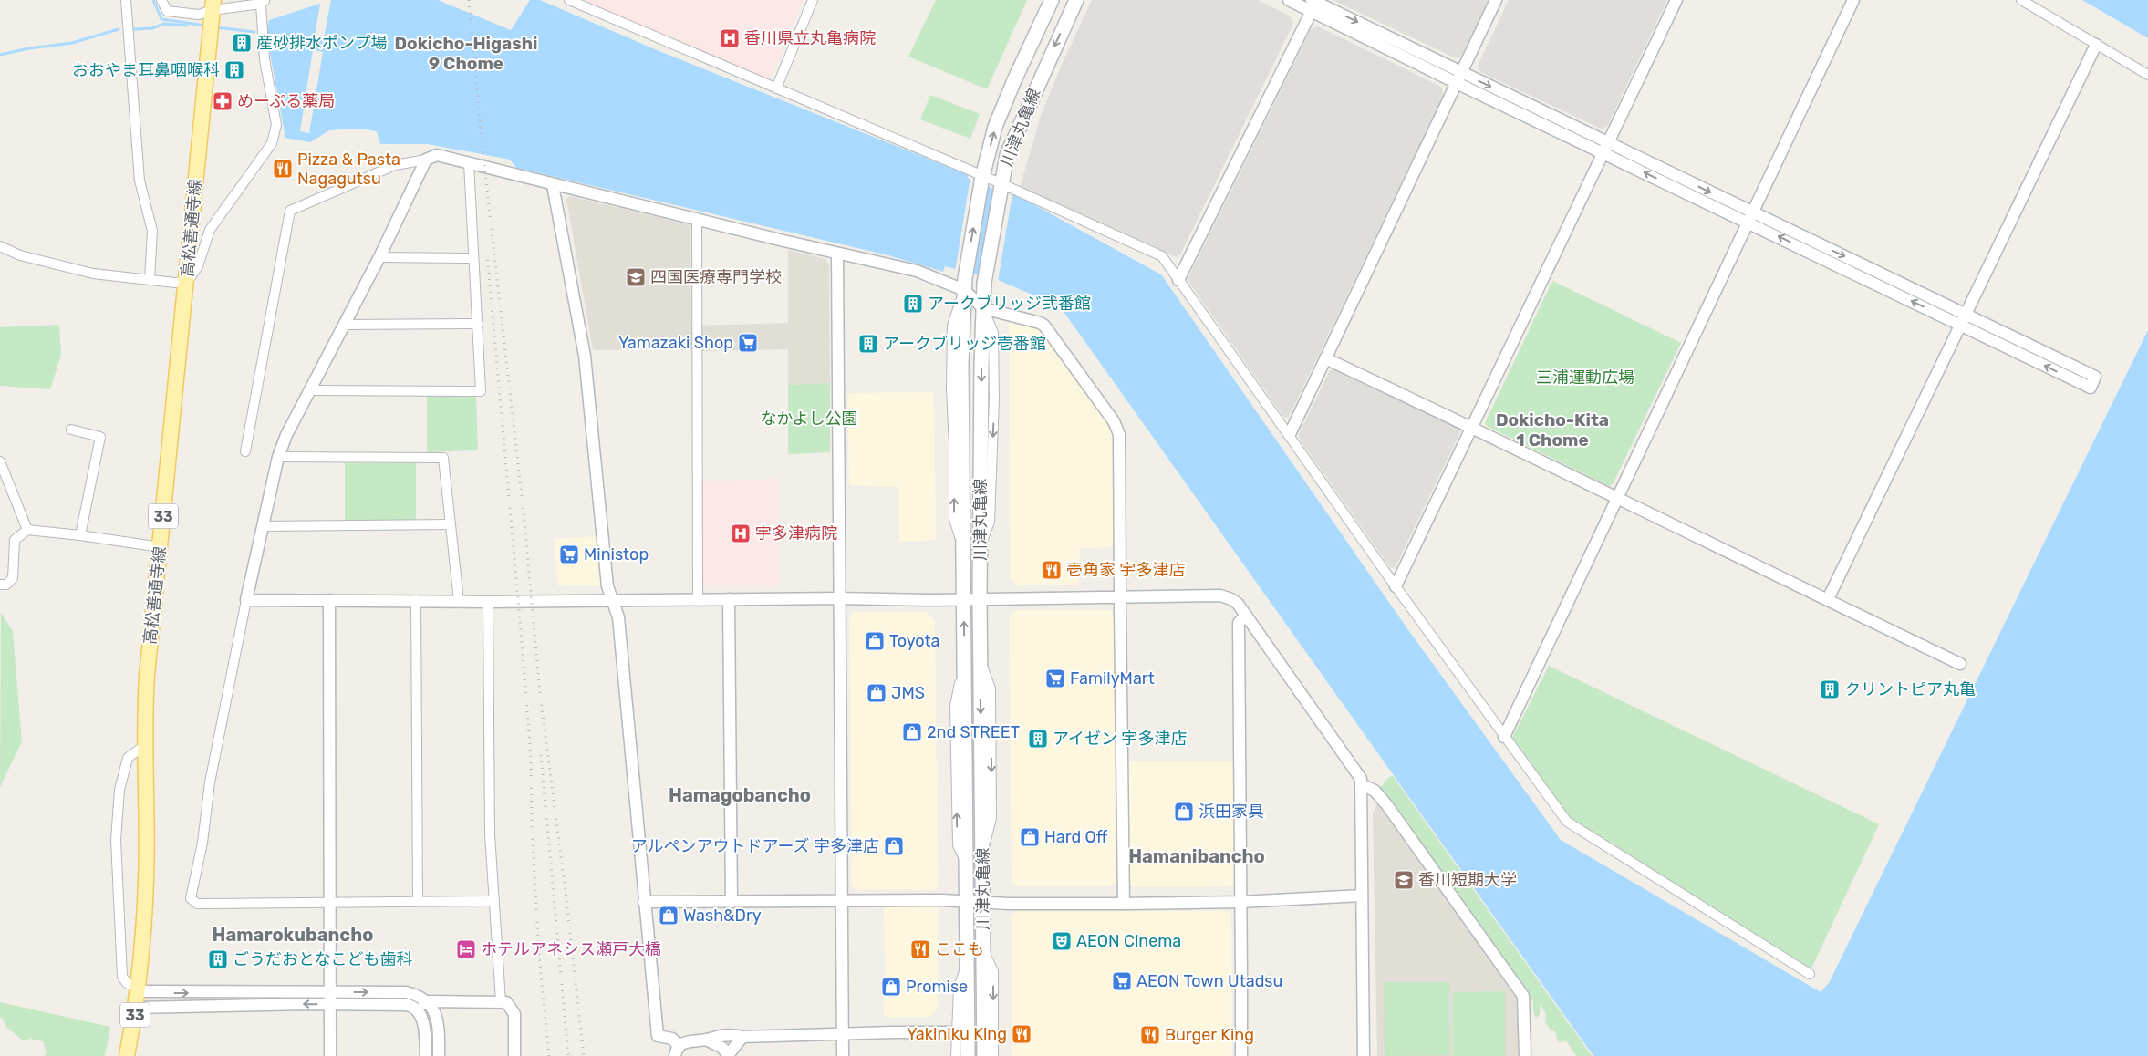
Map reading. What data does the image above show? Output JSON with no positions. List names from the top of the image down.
{
  "streets": {
    "main road": ["川津丸亀線", "高松善通寺線", "33"]
  },
  "districts": [
    "Dokicho-Higashi 9 Chome",
    "Dokicho-Kita 1 Chome",
    "Hamagobancho",
    "Hamanibancho",
    "Hamarokubancho"
  ],
  "parks": ["三浦運動広場", "なかよし公園"],
  "places": {
    "hospital": ["香川県立丸亀病院", "宇多津病院"],
    "building": [
      "産砂排水ポンプ場",
      "おおやま耳鼻咽喉科",
      "アークブリッジ弐番館",
      "アークブリッジ壱番館",
      "クリントピア丸亀",
      "アイゼン 宇多津店",
      "ごうだおとなこども歯科"
    ],
    "pharmacy": ["めーぷる薬局"],
    "restaurant": [
      "Pizza & Pasta Nagagutsu",
      "壱角家 宇多津店",
      "ここも",
      "Yakiniku King",
      "Burger King"
    ],
    "school or university": ["四国医療専門学校", "香川短期大学"],
    "supermarket": [
      "Yamazaki Shop",
      "Ministop",
      "FamilyMart",
      "AEON Town Utadsu"
    ],
    "shop": [
      "Toyota",
      "JMS",
      "2nd STREET",
      "浜田家具",
      "Hard Off",
      "アルペンアウトドアーズ 宇多津店",
      "Wash&Dry",
      "Promise"
    ],
    "theatre": ["AEON Cinema"],
    "hotel": ["ホテルアネシス瀬戸大橋"]
  }
}
